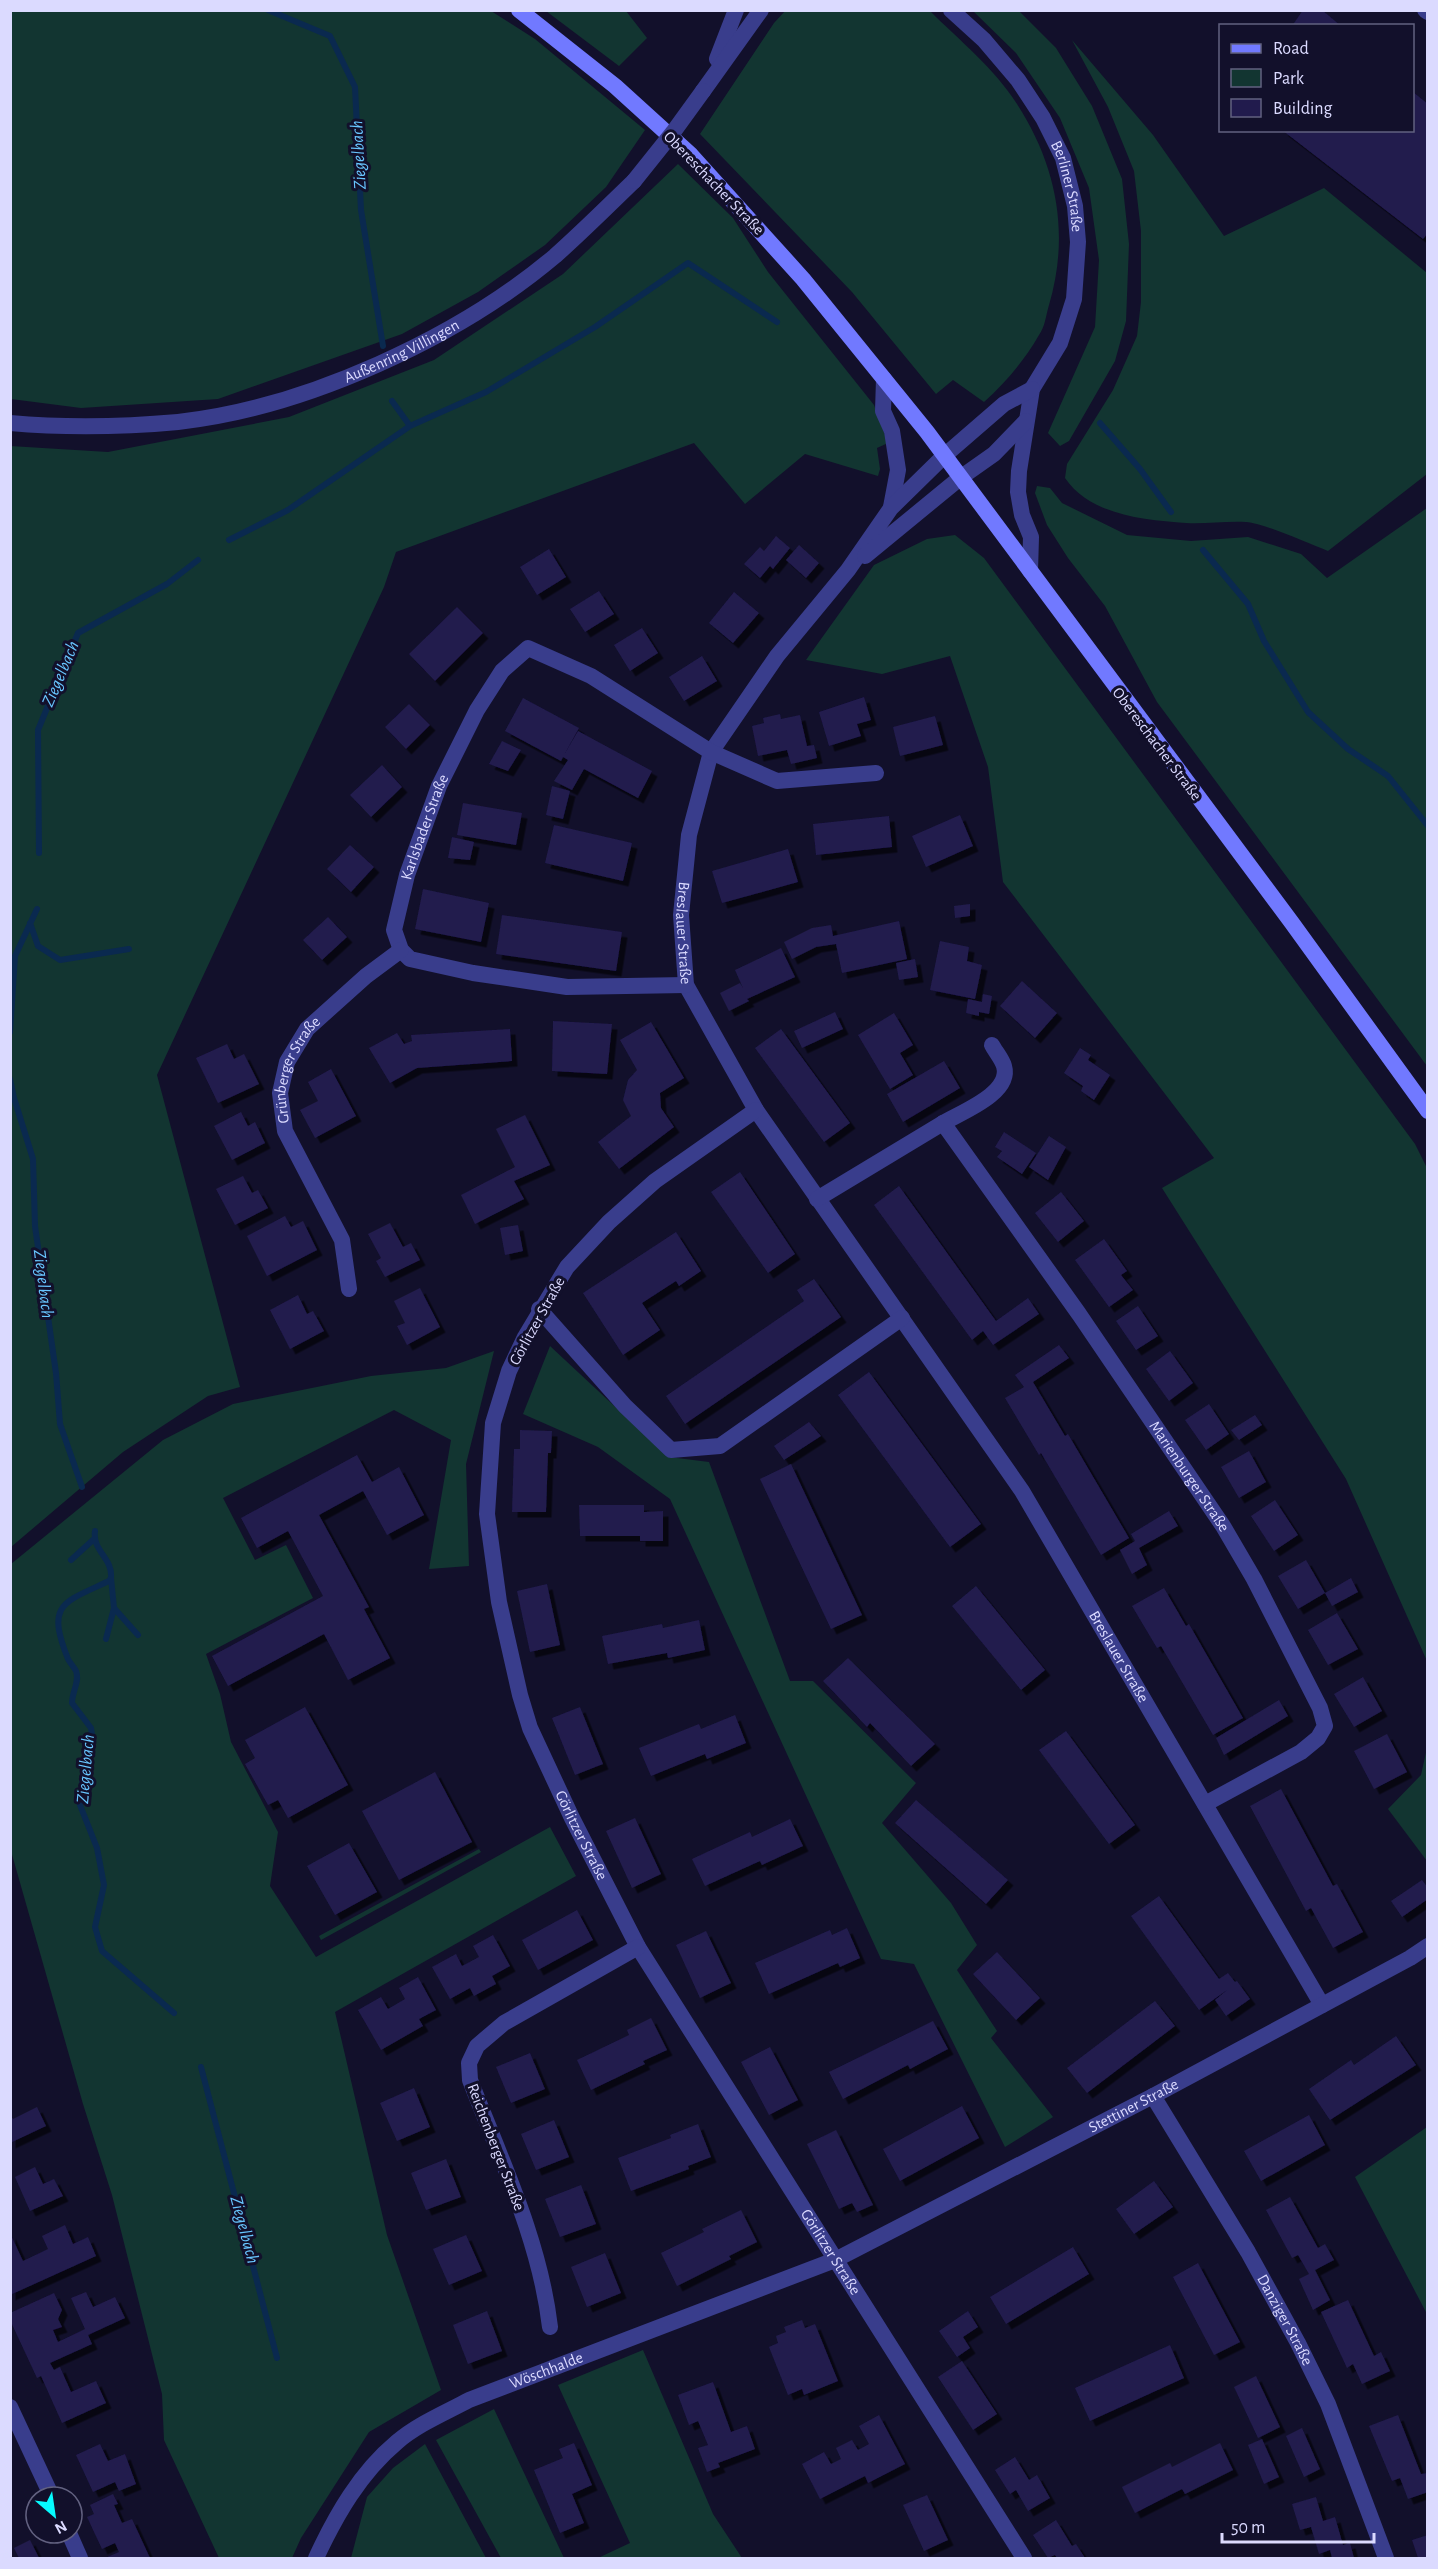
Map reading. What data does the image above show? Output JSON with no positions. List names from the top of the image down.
{
  "streets": {
    "main road": ["Obereschacher Straße"],
    "street": [
      "Berliner Straße",
      "Außenring Villingen",
      "Karlsbader Straße",
      "Breslauer Straße",
      "Grünberger Straße",
      "Görlitzer Straße",
      "Marienburger Straße",
      "Stettiner Straße",
      "Reichenberger Straße",
      "Danziger Straße",
      "Wöschhalde"
    ]
  },
  "crossings": [
    ["Obereschacher Straße", "Berliner Straße"],
    ["Obereschacher Straße", "Breslauer Straße"],
    ["Karlsbader Straße", "Breslauer Straße"],
    ["Karlsbader Straße", "Grünberger Straße"],
    ["Breslauer Straße", "Görlitzer Straße"],
    ["Breslauer Straße", "Marienburger Straße"],
    ["Breslauer Straße", "Stettiner Straße"],
    ["Görlitzer Straße", "Stettiner Straße"],
    ["Görlitzer Straße", "Reichenberger Straße"],
    ["Görlitzer Straße", "Wöschhalde"],
    ["Stettiner Straße", "Danziger Straße"],
    ["Stettiner Straße", "Wöschhalde"]
  ],
  "water": ["Ziegelbach"],
  "legend": ["Road", "Park", "Building"],
  "scale_bar": "50 m",
  "north": "bottom right"
}
